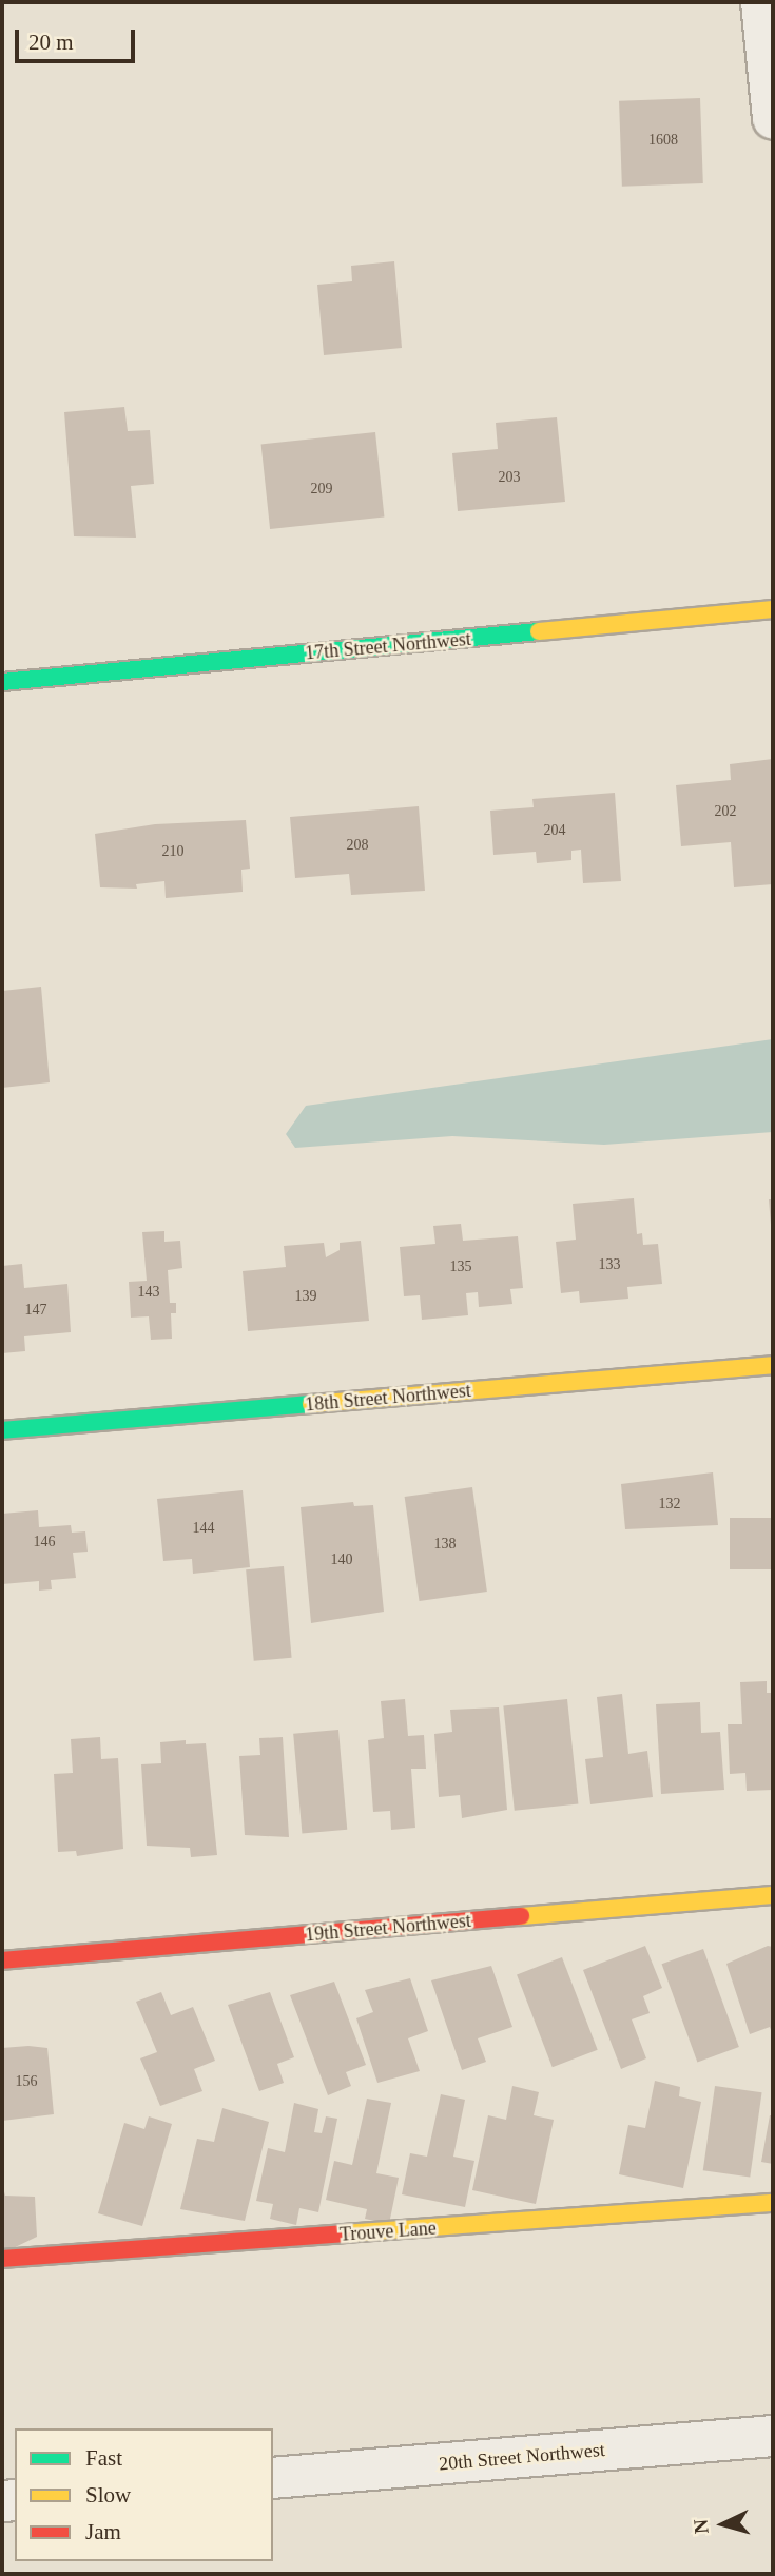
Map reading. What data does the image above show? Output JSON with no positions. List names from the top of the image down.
{
  "streets": {
    "street": [
      "17th Street Northwest",
      "18th Street Northwest",
      "19th Street Northwest",
      "Trouve Lane",
      "20th Street Northwest"
    ]
  },
  "house_numbers": [
    "1608",
    "203",
    "209",
    "202",
    "204",
    "208",
    "210",
    "133",
    "135",
    "143",
    "139",
    "147",
    "132",
    "144",
    "146",
    "138",
    "140",
    "156"
  ],
  "legend": ["Fast", "Slow", "Jam"],
  "scale_bar": "20 m",
  "north": "left"
}
